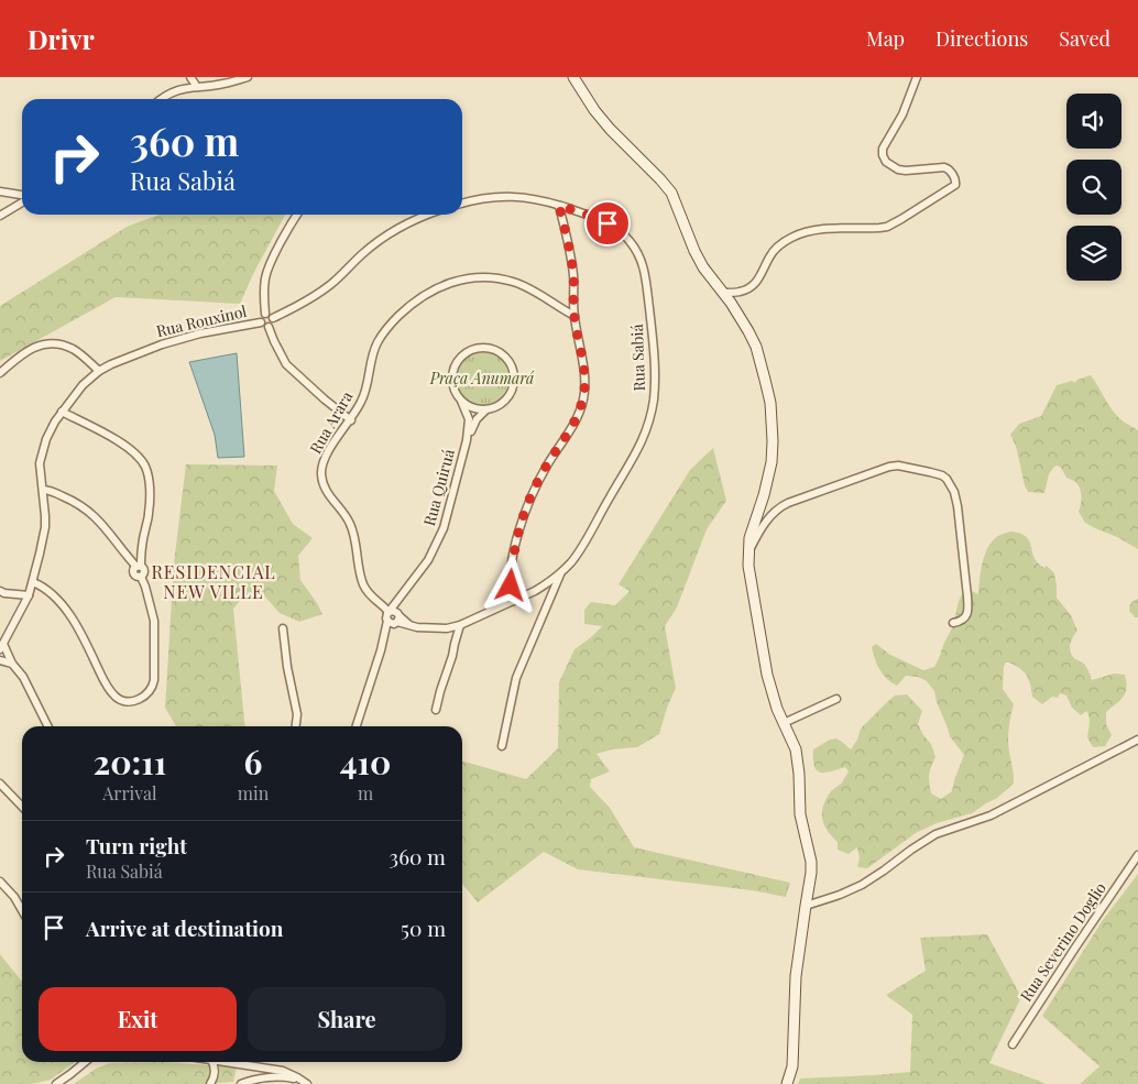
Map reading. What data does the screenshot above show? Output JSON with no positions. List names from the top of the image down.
{
  "streets": {
    "street": [
      "Rua Rouxinol",
      "Rua Sabiá",
      "Rua Arara",
      "Rua Quiruá",
      "Rua Severino Doglio"
    ]
  },
  "crossings": [
    ["Rua Sabiá", "Rua Arara"],
    ["Rua Sabiá", "Rua Quiruá"],
    ["Rua Arara", "Rua Quiruá"]
  ],
  "districts": ["RESIDENCIAL NEW VILLE"],
  "parks": ["Praça Anumará"],
  "page": {
    "header": "Drivr",
    "nav": ["Map", "Directions", "Saved"],
    "turn": ["360 m", "Rua Sabiá"],
    "eta": [
      "20:11",
      "Arrival",
      "6",
      "min",
      "410",
      "m"
    ],
    "list": [
      {
        "name": "Turn right",
        "note": "Rua Sabiá",
        "value": "360 m"
      },
      {
        "name": "Arrive at destination",
        "value": "50 m"
      }
    ],
    "buttons": ["Exit", "Share"]
  }
}
